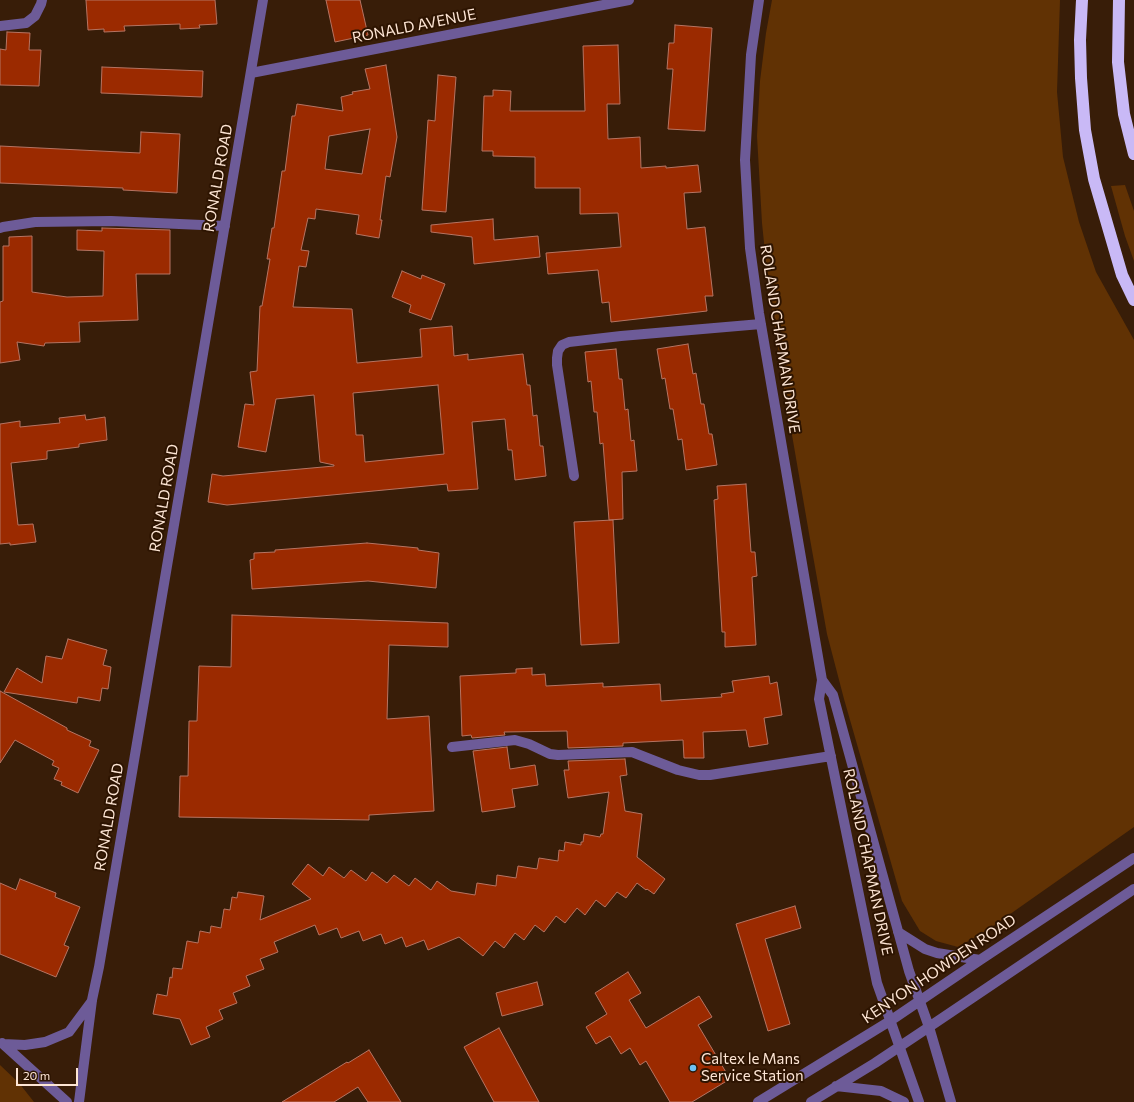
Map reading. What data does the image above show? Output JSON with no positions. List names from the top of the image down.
{
  "streets": {
    "street": [
      "RONALD AVENUE",
      "RONALD ROAD",
      "ROLAND CHAPMAN DRIVE",
      "KENYON HOWDEN ROAD"
    ]
  },
  "crossings": [
    ["RONALD AVENUE", "RONALD ROAD"],
    ["ROLAND CHAPMAN DRIVE", "KENYON HOWDEN ROAD"]
  ],
  "places": ["Caltex le Mans Service Station"],
  "scale_bar": "20 m"
}
